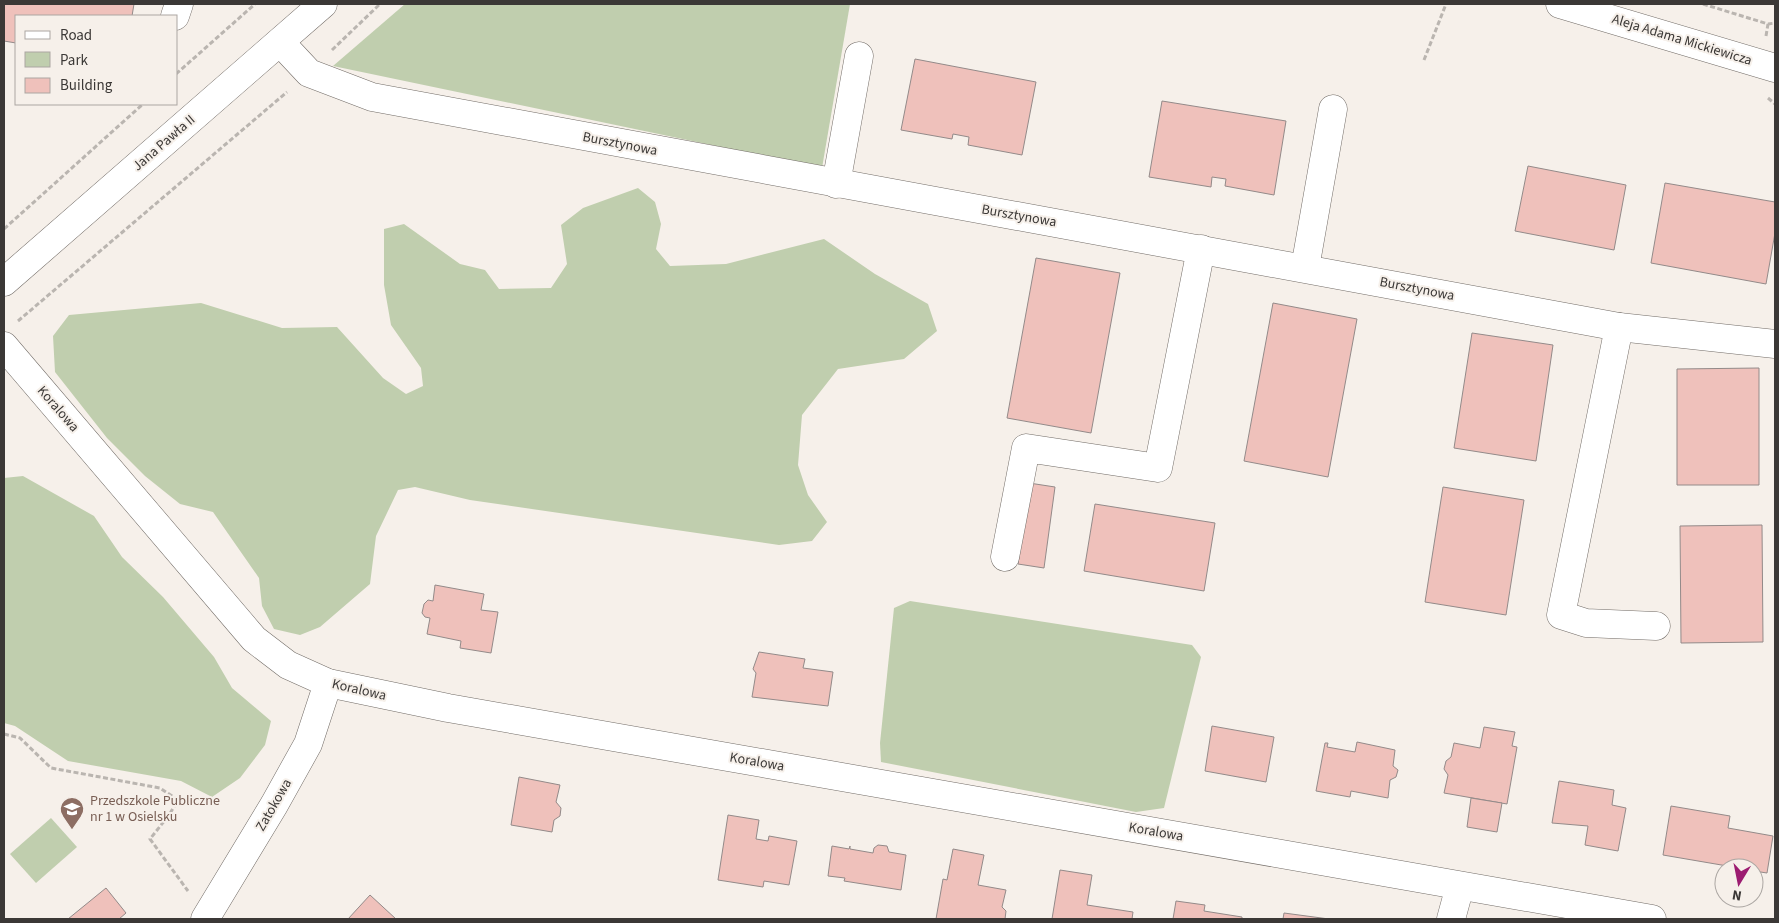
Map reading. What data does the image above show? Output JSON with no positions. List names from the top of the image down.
{
  "streets": {
    "street": [
      "Aleja Adama Mickiewicza",
      "Jana Pawła II",
      "Bursztynowa",
      "Koralowa",
      "Zatokowa"
    ]
  },
  "crossings": [
    ["Jana Pawła II", "Bursztynowa"],
    ["Koralowa", "Zatokowa"]
  ],
  "places": {
    "school or university": ["Przedszkole Publiczne nr 1 w Osielsku"]
  },
  "legend": ["Road", "Park", "Building"],
  "north": "bottom"
}
